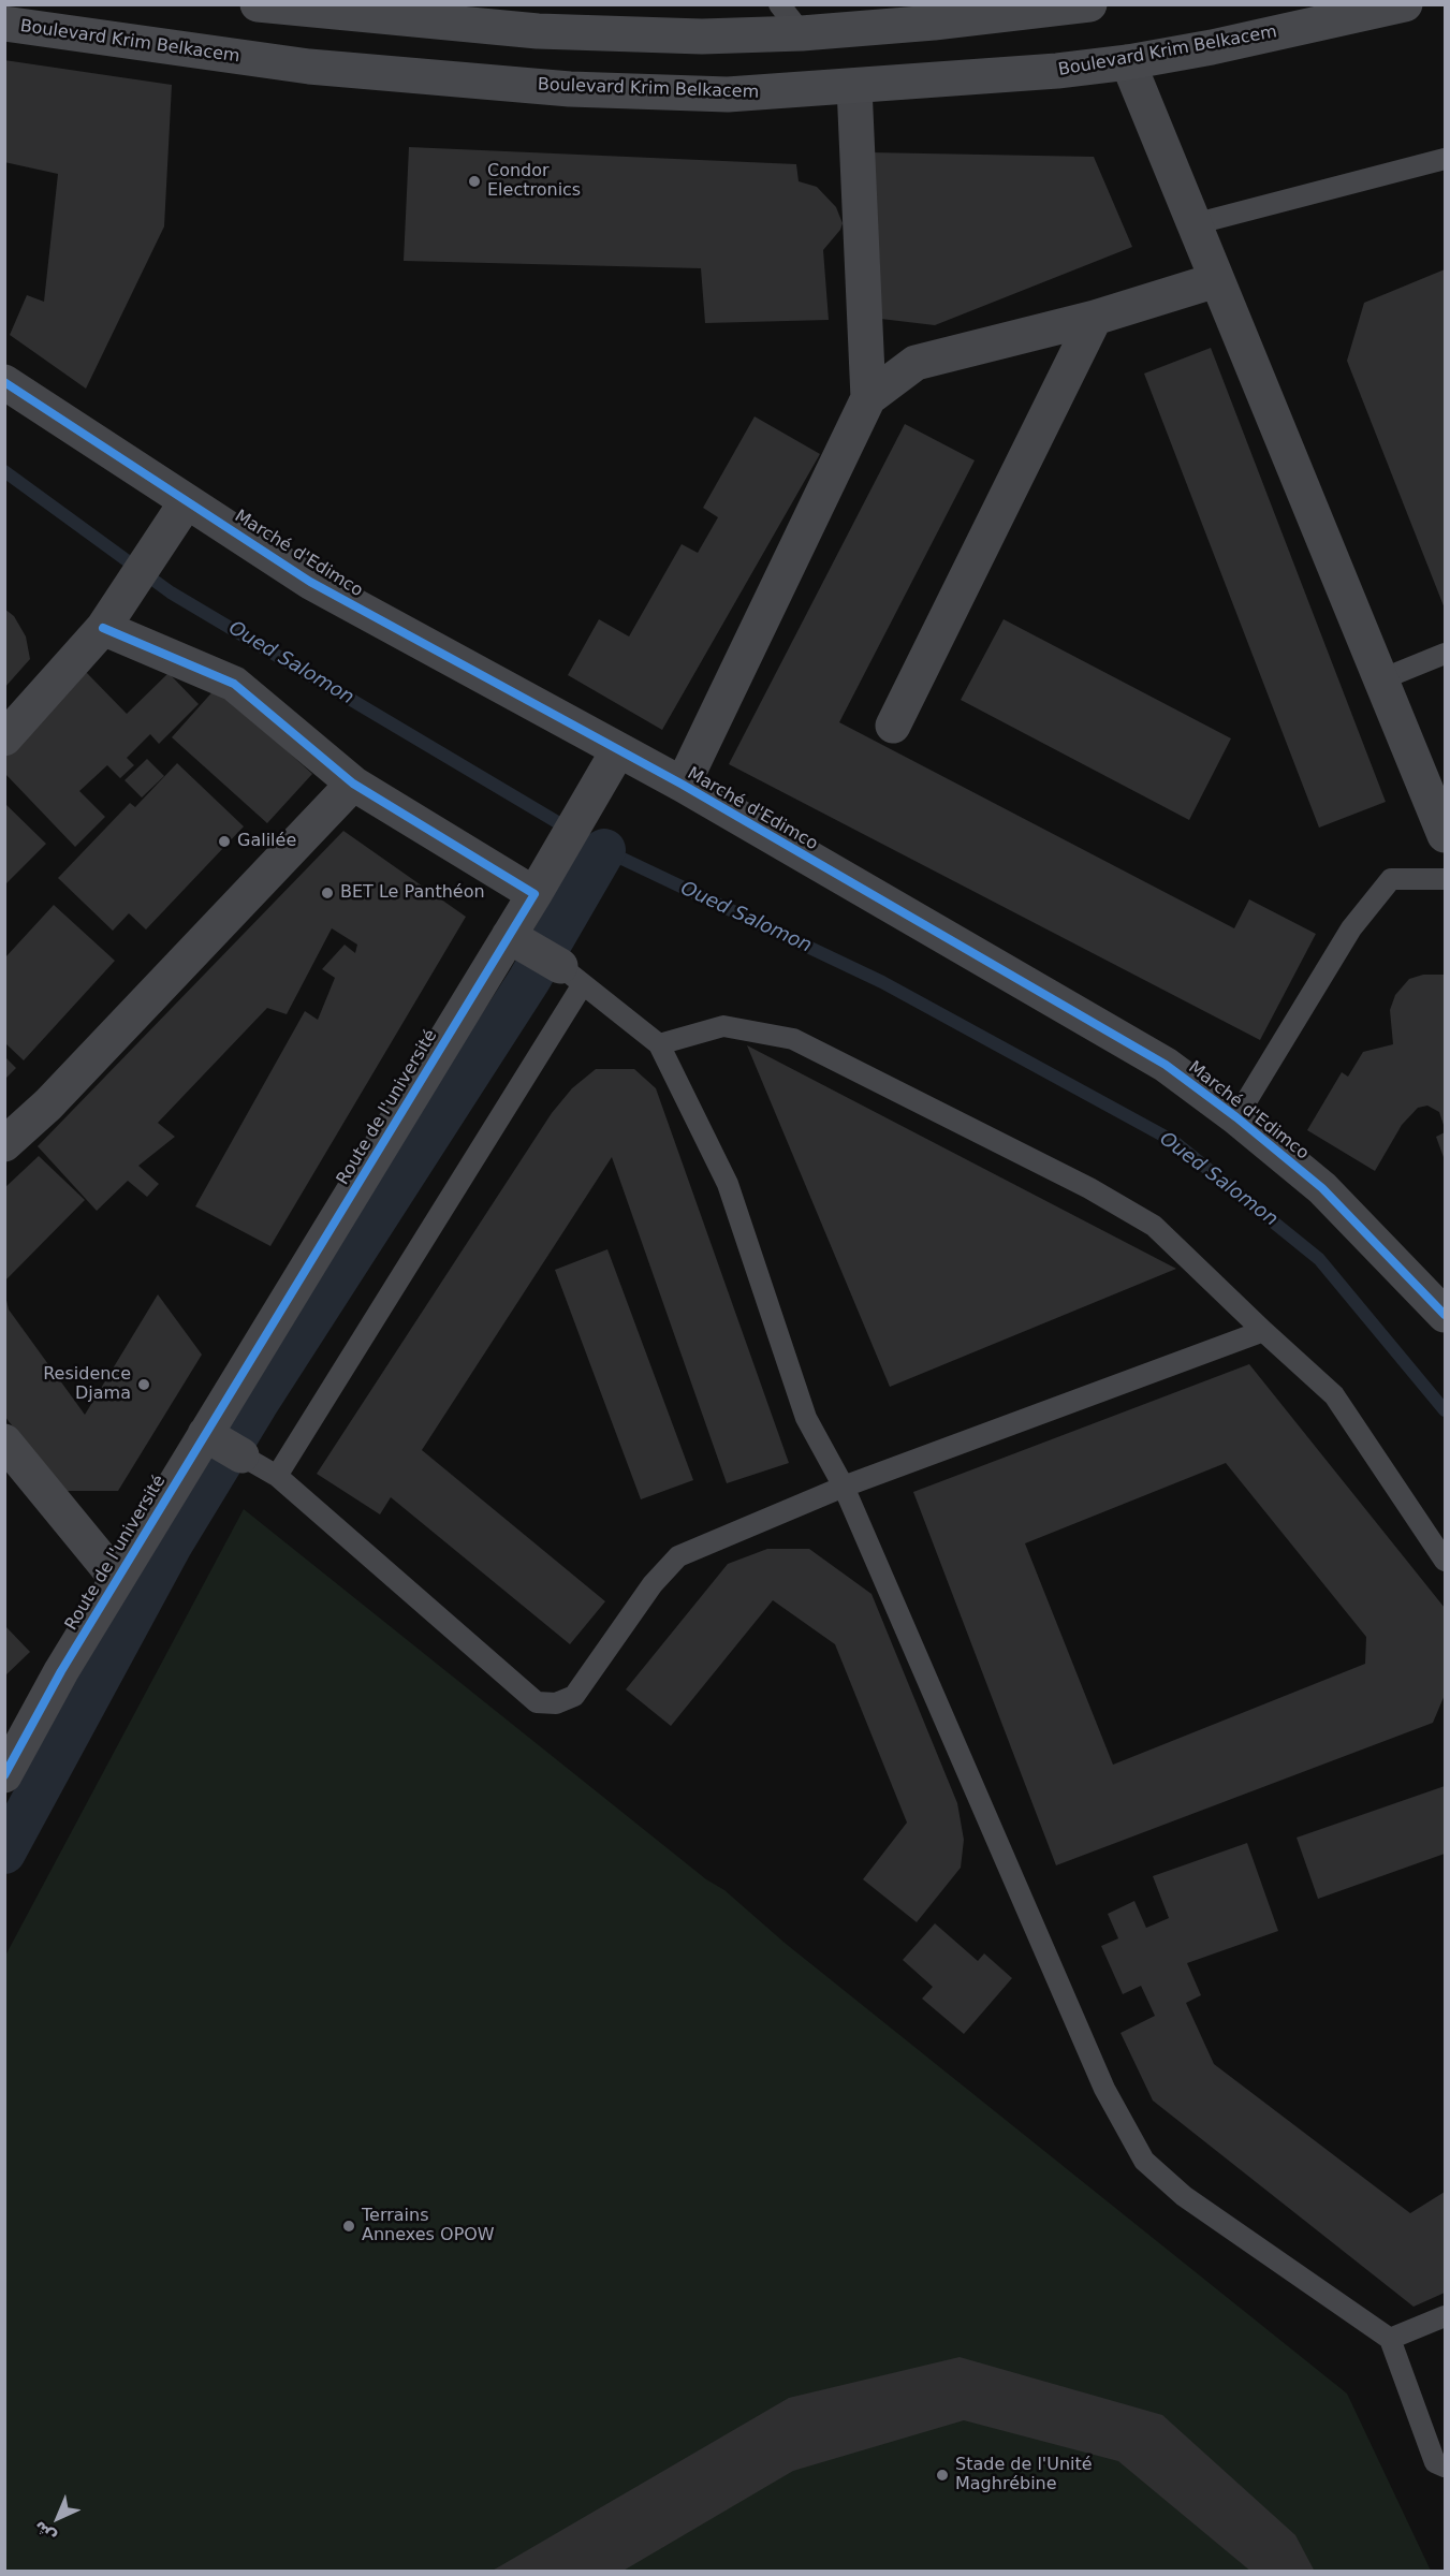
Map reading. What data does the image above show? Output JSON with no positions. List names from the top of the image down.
{
  "streets": {
    "main road": ["Boulevard Krim Belkacem"],
    "street": ["Marché d'Edimco", "Route de l'université"]
  },
  "crossings": [
    ["Marché d'Edimco", "Route de l'université"]
  ],
  "water": ["Oued Salomon"],
  "places": [
    "Condor Electronics",
    "Galilée",
    "BET Le Panthéon",
    "Residence Djama",
    "Terrains Annexes OPOW",
    "Stade de l'Unité Maghrébine"
  ],
  "north": "bottom left"
}
